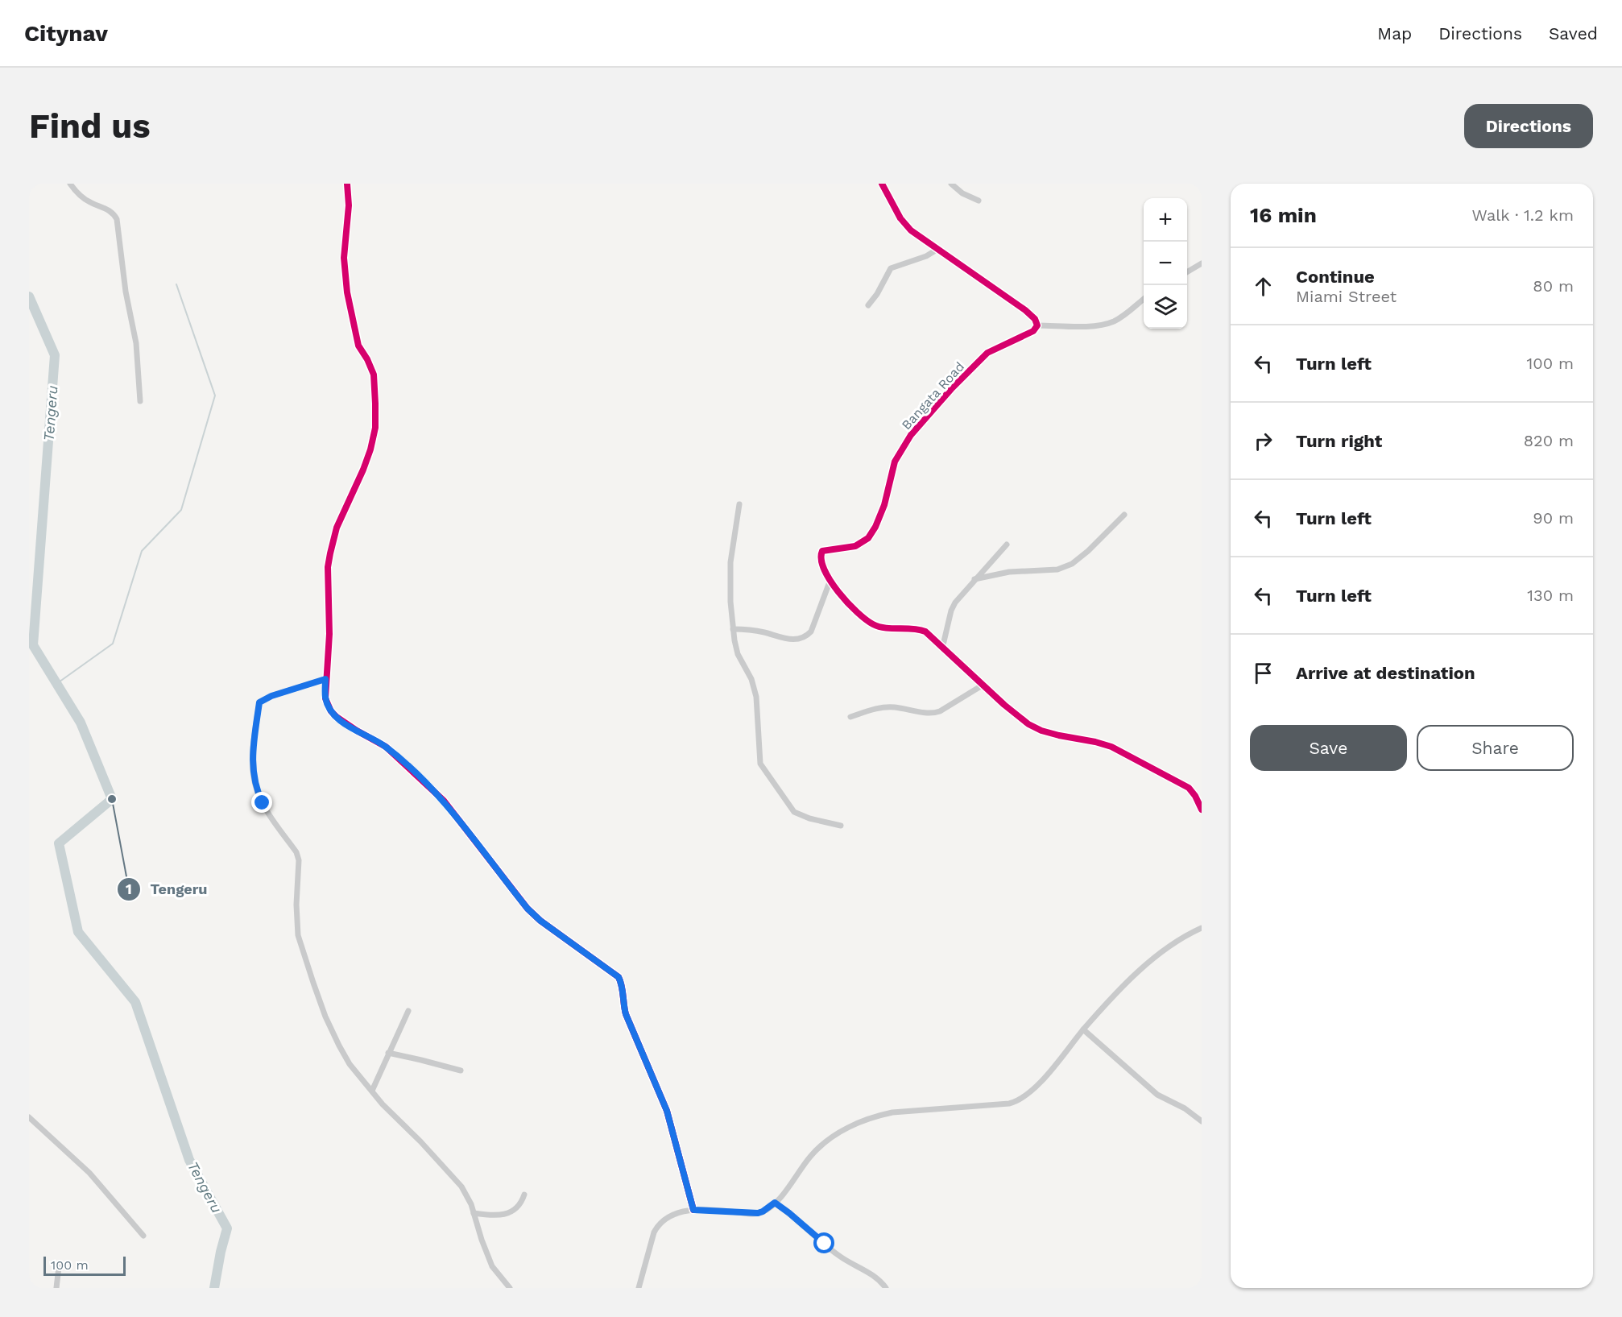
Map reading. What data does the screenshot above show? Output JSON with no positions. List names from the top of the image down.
{
  "streets": {
    "street": ["Bangata Road"]
  },
  "water": ["Tengeru"],
  "places": ["Tengeru"],
  "scale_bar": "100 m",
  "page": {
    "header": "Citynav",
    "nav": ["Map", "Directions", "Saved"],
    "buttons": [
      "Directions",
      ["Save", "Share"]
    ],
    "title": "Find us",
    "heading": ["16 min", "Walk · 1.2 km"],
    "map_buttons": ["+", "−"],
    "list": [
      ["Continue", "Miami Street", "80 m"],
      ["Turn left", "100 m"],
      ["Turn right", "820 m"],
      ["Turn left", "90 m"],
      ["Turn left", "130 m"],
      "Arrive at destination"
    ],
    "scale": "100 m"
  }
}
